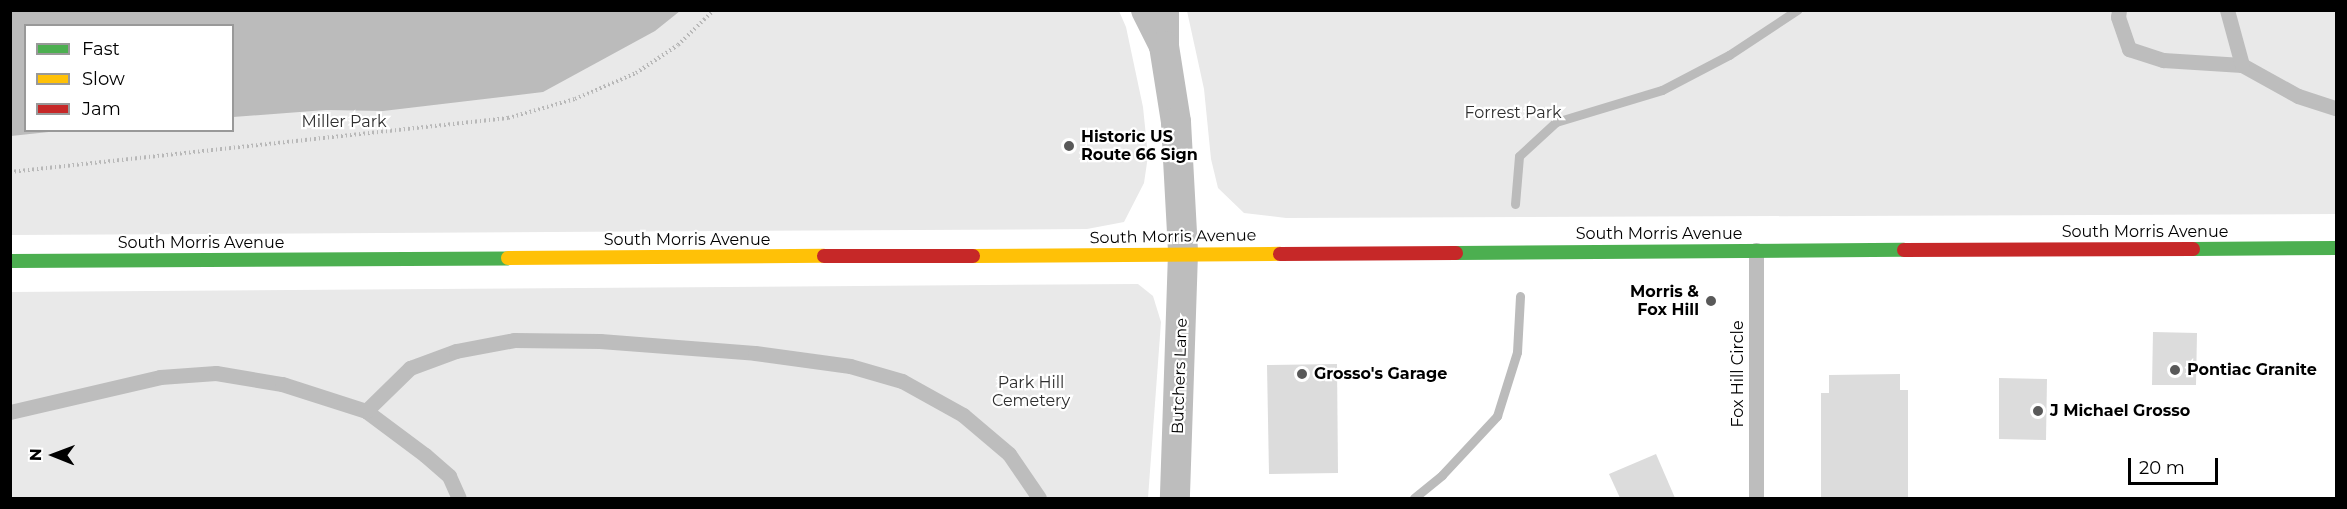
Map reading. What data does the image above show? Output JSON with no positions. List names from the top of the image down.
{
  "streets": {
    "main road": ["South Morris Avenue"],
    "street": ["Butchers Lane"],
    "lane": ["Fox Hill Circle"]
  },
  "crossings": [
    ["South Morris Avenue", "Fox Hill Circle"],
    ["South Morris Avenue", "Butchers Lane"]
  ],
  "parks": ["Forrest Park", "Miller Park", "Park Hill Cemetery"],
  "places": [
    "Historic US Route 66 Sign",
    "Morris & Fox Hill",
    "Pontiac Granite",
    "Grosso's Garage",
    "J Michael Grosso"
  ],
  "legend": ["Fast", "Slow", "Jam"],
  "scale_bar": "20 m",
  "north": "left"
}
